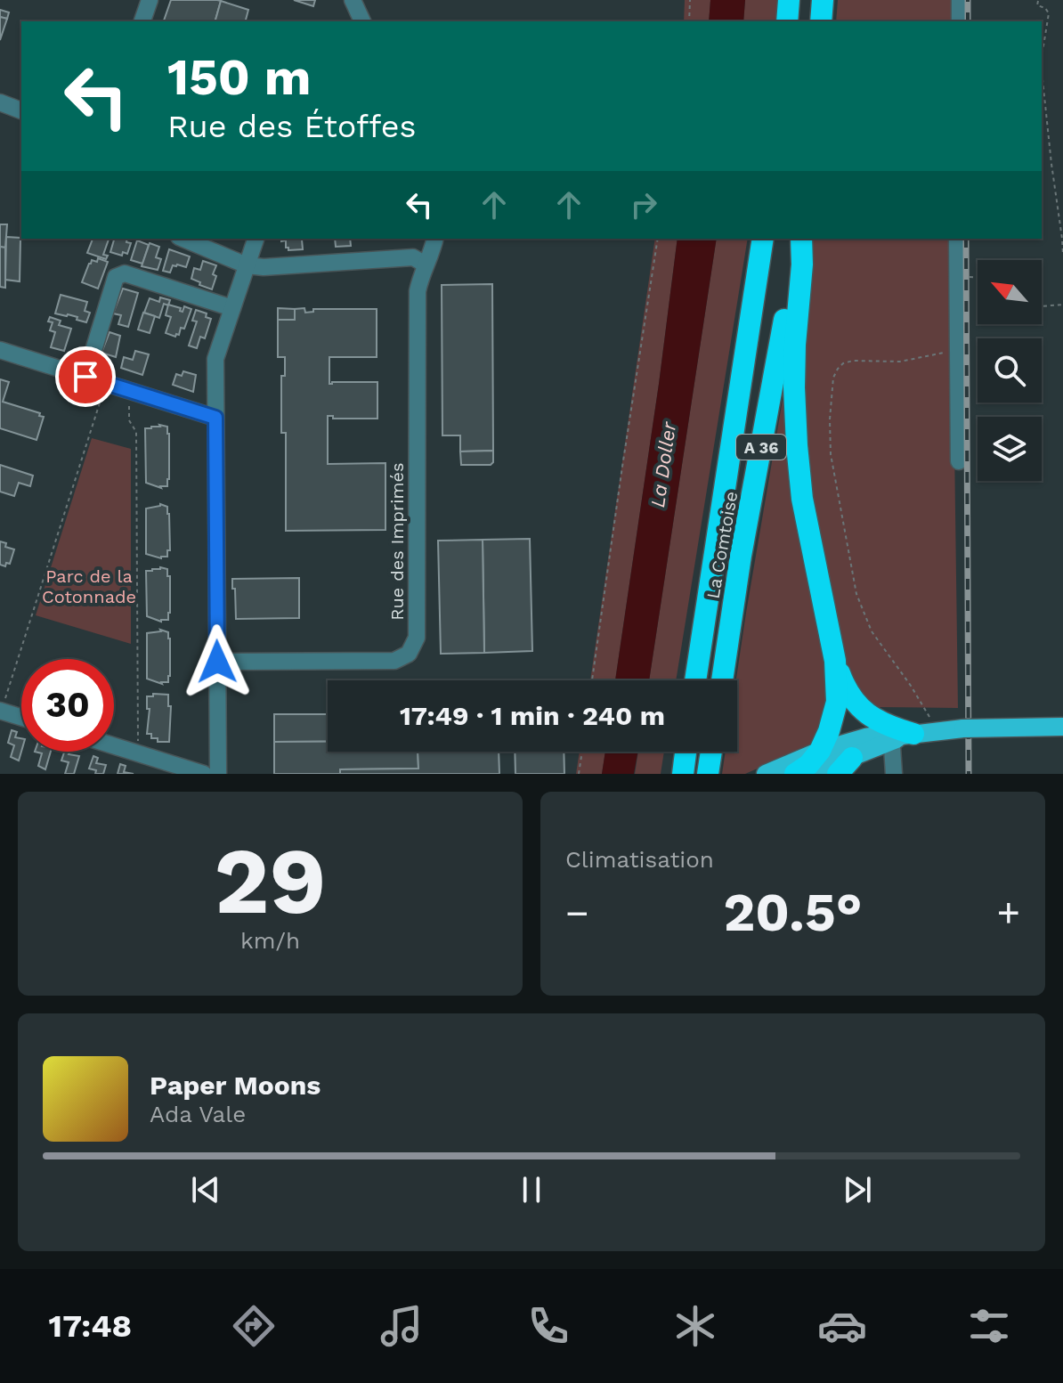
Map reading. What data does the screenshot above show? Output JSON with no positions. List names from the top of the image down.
{
  "streets": {
    "highway": ["A 36", "La Comtoise"],
    "street": ["Rue des Imprimés"]
  },
  "water": ["La Doller"],
  "parks": ["Parc de la Cotonnade"],
  "north": "top left",
  "page": {
    "turn": ["150 m", "Rue des Étoffes"],
    "limit": "30",
    "trip": "17:49 · 1 min · 240 m",
    "tile": [
      ["29", "km/h"],
      "Climatisation"
    ],
    "heat": ["−", "20.5°", "+"],
    "song": ["Paper Moons", "Ada Vale"],
    "tabs": "17:48"
  }
}
